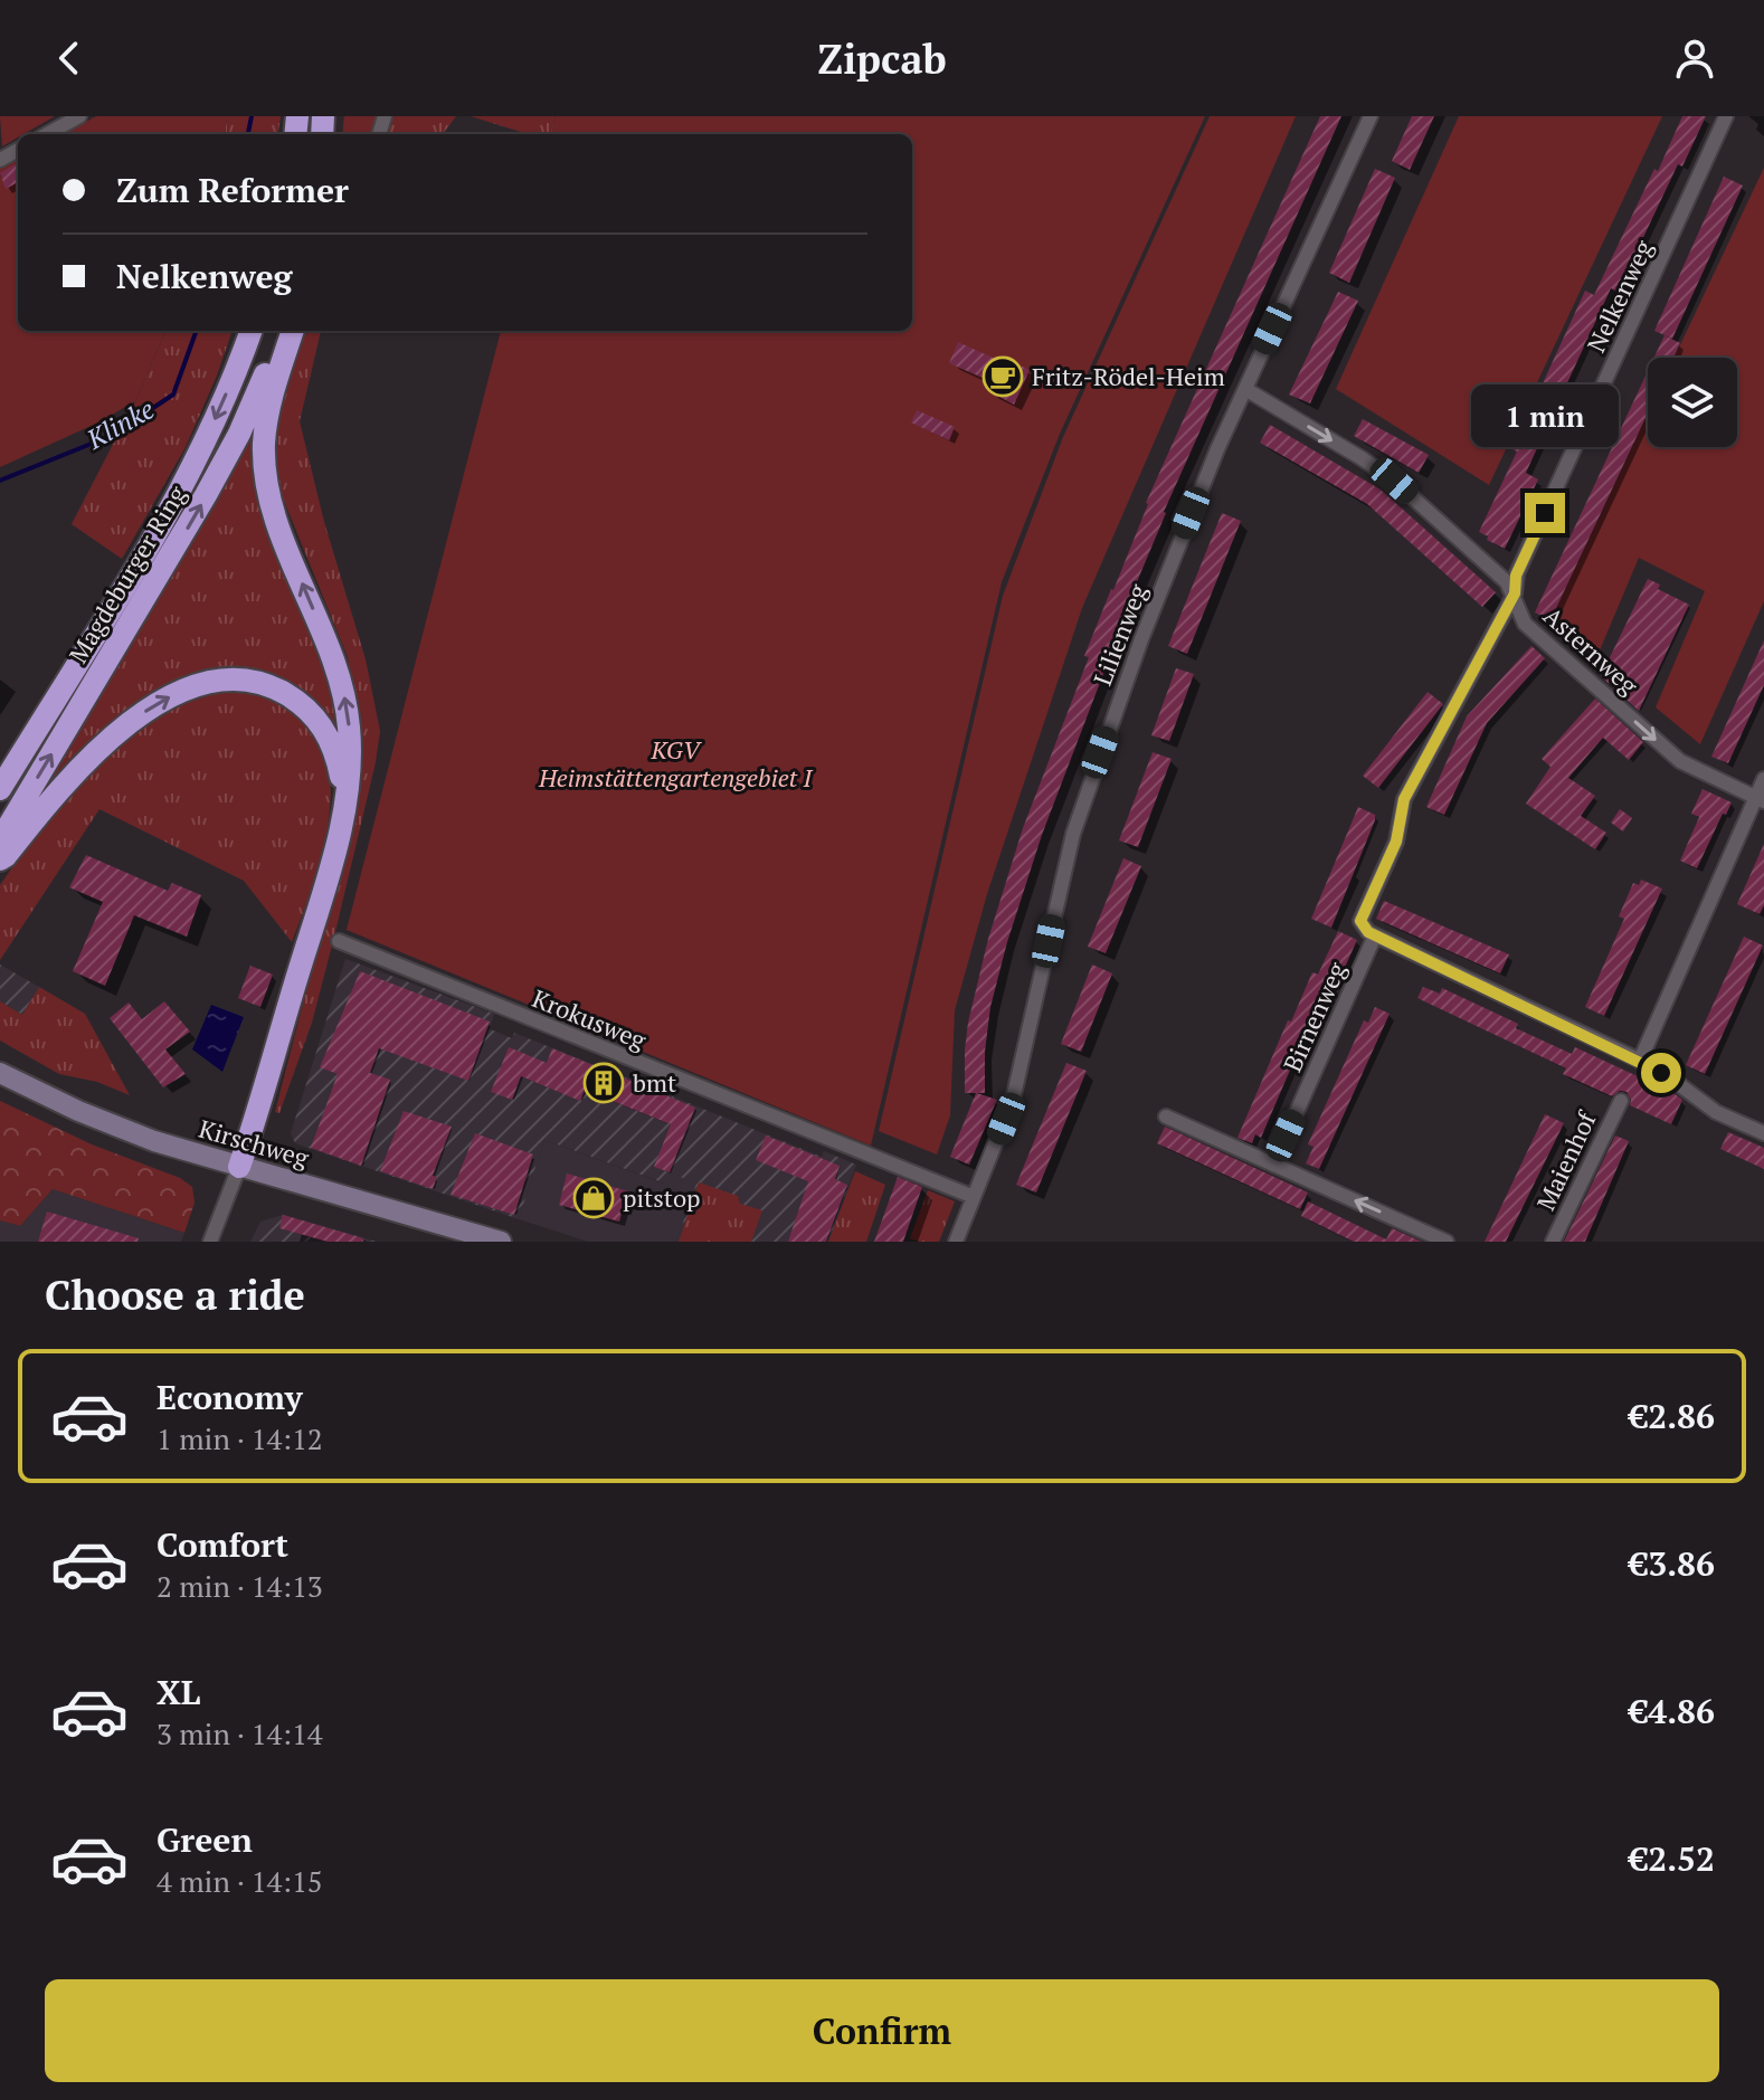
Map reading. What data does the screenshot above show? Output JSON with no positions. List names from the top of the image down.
{
  "streets": {
    "highway": ["Magdeburger Ring"],
    "main road": ["Kirschweg"],
    "street": [
      "Nelkenweg",
      "Lilienweg",
      "Asternweg",
      "Birnenweg",
      "Krokusweg",
      "Maienhof"
    ]
  },
  "crossings": [
    ["Nelkenweg", "Asternweg"],
    ["Nelkenweg", "Birnenweg"],
    ["Lilienweg", "Asternweg"],
    ["Lilienweg", "Krokusweg"]
  ],
  "one_way": ["Asternweg"],
  "water": ["Klinke"],
  "parks": ["KGV Heimstättengartengebiet I"],
  "places": {
    "cafe": ["Fritz-Rödel-Heim"],
    "building": ["bmt"],
    "shop": ["pitstop"]
  },
  "page": {
    "header": "Zipcab",
    "banner": ["Zum Reformer", "Nelkenweg"],
    "bubble": "1 min",
    "heading": "Choose a ride",
    "list": [
      {
        "name": "Economy",
        "note": "1 min · 14:12",
        "value": "€2.86"
      },
      {
        "name": "Comfort",
        "note": "2 min · 14:13",
        "value": "€3.86"
      },
      {
        "name": "XL",
        "note": "3 min · 14:14",
        "value": "€4.86"
      },
      {
        "name": "Green",
        "note": "4 min · 14:15",
        "value": "€2.52"
      }
    ],
    "buttons": "Confirm"
  }
}
